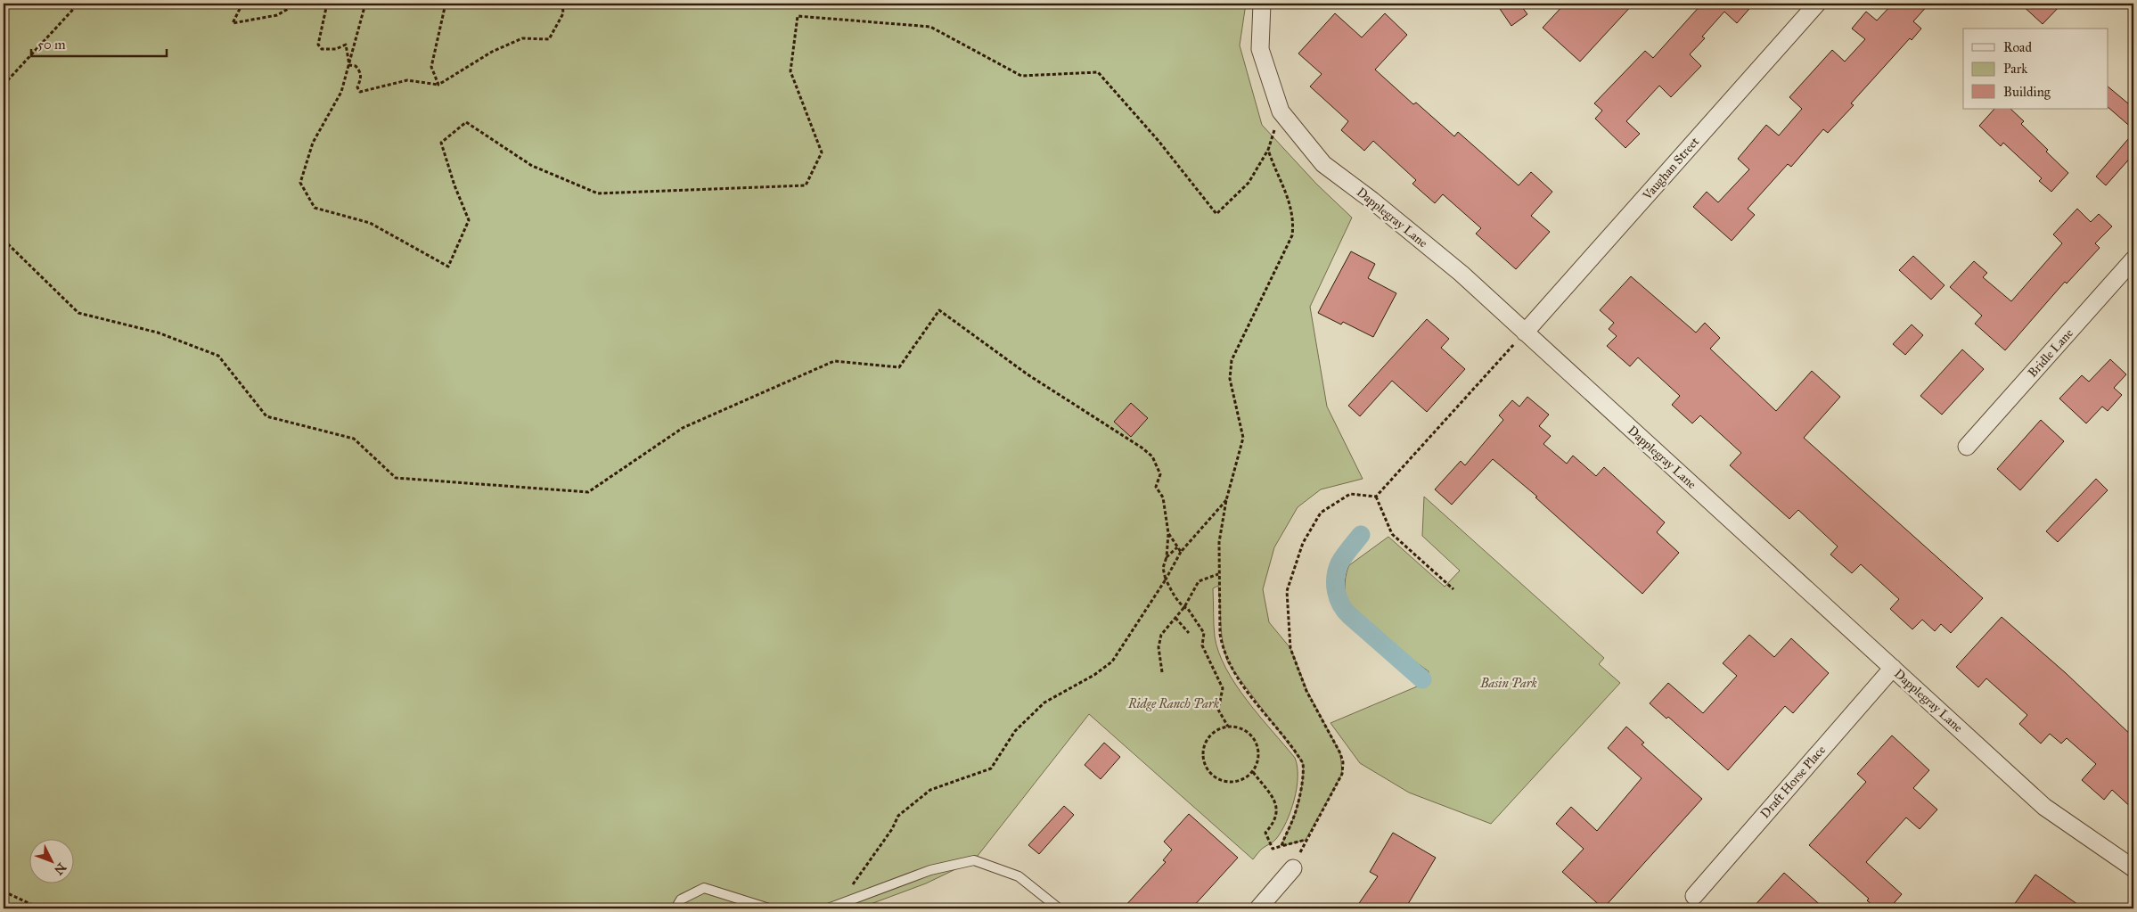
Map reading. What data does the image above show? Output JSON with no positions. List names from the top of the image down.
{
  "streets": {
    "street": [
      "Vaughan Street",
      "Dapplegray Lane",
      "Bridle Lane",
      "Draft Horse Place"
    ]
  },
  "crossings": [
    ["Vaughan Street", "Dapplegray Lane"],
    ["Dapplegray Lane", "Draft Horse Place"]
  ],
  "parks": ["Basin Park", "Ridge Ranch Park"],
  "legend": ["Road", "Park", "Building"],
  "scale_bar": "50 m",
  "north": "bottom right"
}
